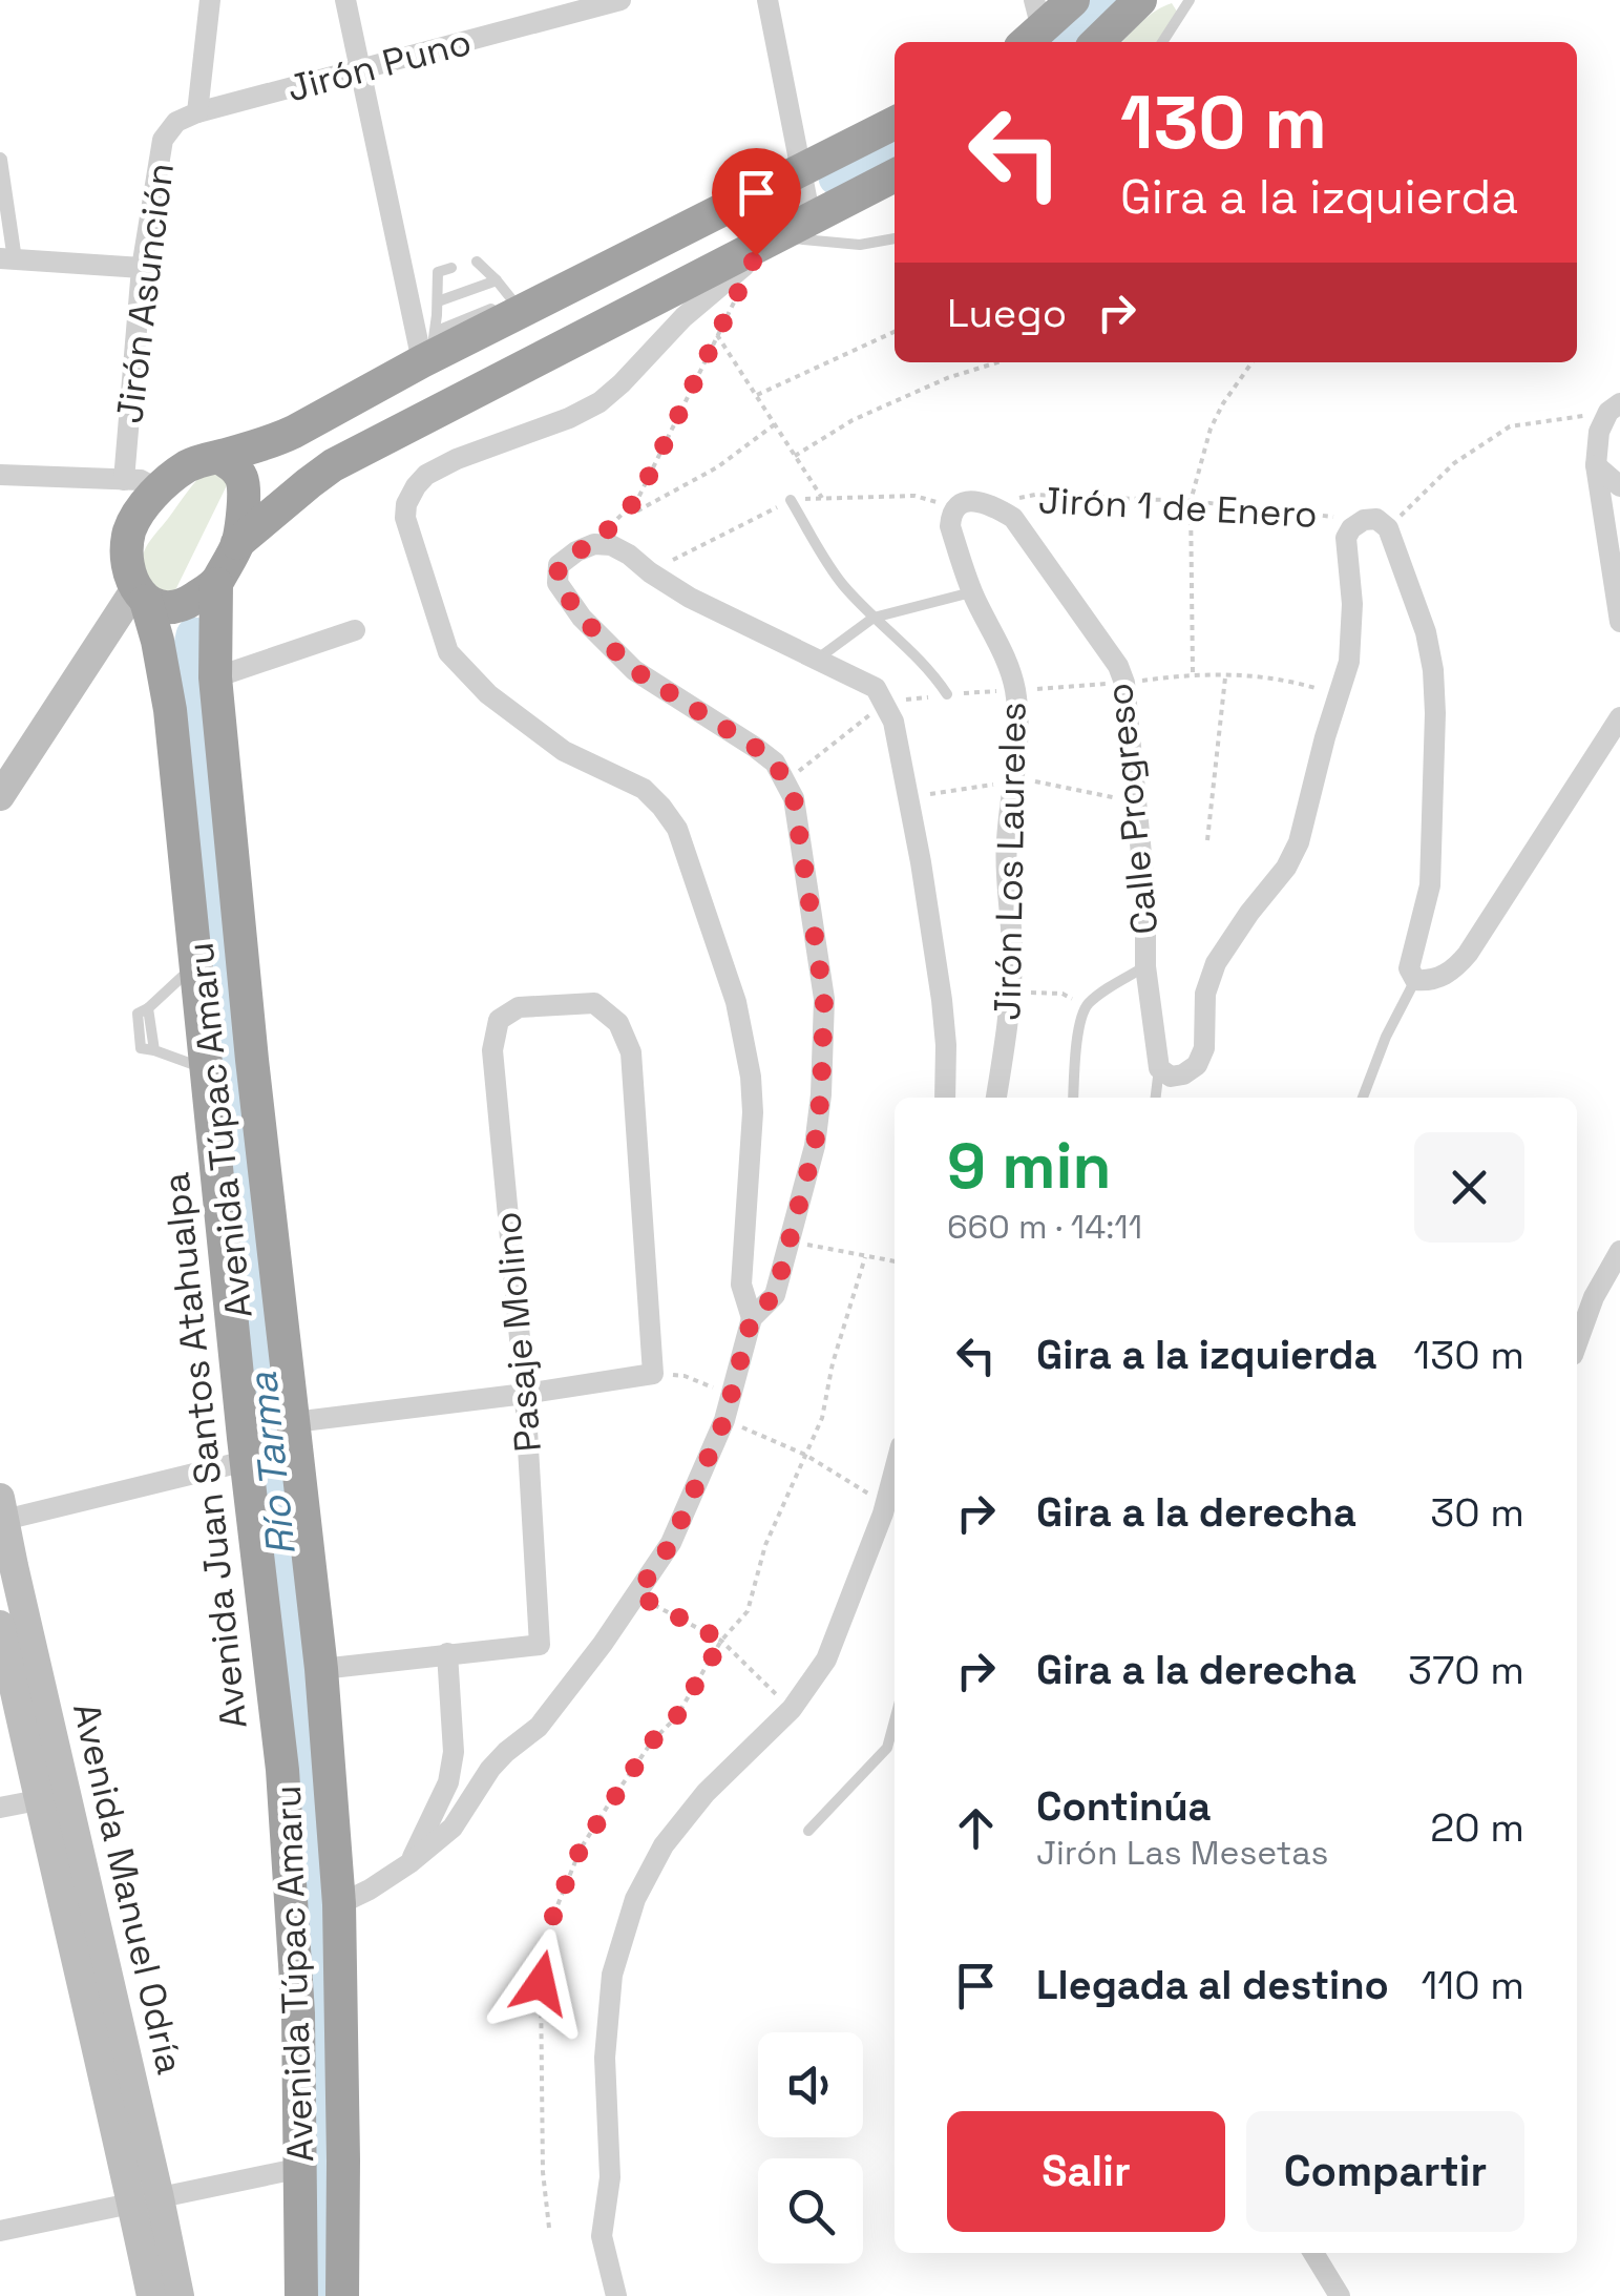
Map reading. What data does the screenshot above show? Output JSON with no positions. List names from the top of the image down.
{
  "streets": {
    "highway": ["Avenida Túpac Amaru", "Avenida Juan Santos Atahualpa"],
    "main road": ["Avenida Manuel Odría"],
    "street": [
      "Jirón Puno",
      "Jirón Asunción",
      "Calle Progreso",
      "Jirón Los Laureles",
      "Pasaje Molino"
    ],
    "path": ["Jirón 1 de Enero"]
  },
  "crossings": [
    ["Jirón Puno", "Jirón Asunción"],
    ["Jirón 1 de Enero", "Calle Progreso"],
    ["Avenida Túpac Amaru", "Avenida Juan Santos Atahualpa"]
  ],
  "water": ["Río Tarma"],
  "page": {
    "turn": ["130 m", "Gira a la izquierda"],
    "then": "Luego",
    "heading": ["9 min", "660 m · 14:11"],
    "list": [
      {
        "name": "Gira a la izquierda",
        "value": "130 m"
      },
      {
        "name": "Gira a la derecha",
        "value": "30 m"
      },
      {
        "name": "Gira a la derecha",
        "value": "370 m"
      },
      {
        "name": "Continúa",
        "note": "Jirón Las Mesetas",
        "value": "20 m"
      },
      {
        "name": "Llegada al destino",
        "value": "110 m"
      }
    ],
    "buttons": ["Salir", "Compartir"]
  }
}
